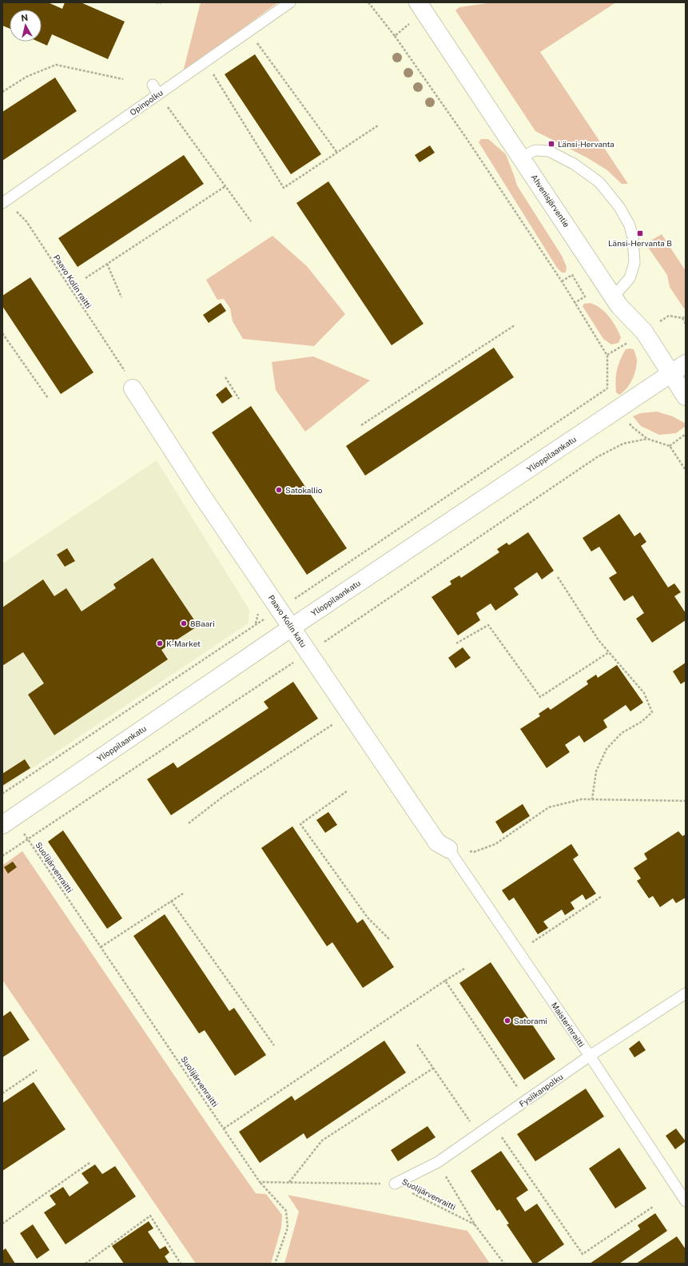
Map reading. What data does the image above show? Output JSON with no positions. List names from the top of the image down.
{
  "streets": {
    "street": ["Ahvenisjärventie", "Ylioppilaankatu", "Paavo Kolin katu"],
    "lane": ["Opinpolku", "Maisterinraitti", "Fysiikanpolku"],
    "path": ["Paavo Kolin raitti", "Suolijärvenraitti"]
  },
  "crossings": [
    ["Ahvenisjärventie", "Ylioppilaankatu"],
    ["Paavo Kolin raitti", "Paavo Kolin katu"],
    ["Ylioppilaankatu", "Paavo Kolin katu"],
    ["Ylioppilaankatu", "Suolijärvenraitti"],
    ["Paavo Kolin katu", "Maisterinraitti"],
    ["Suolijärvenraitti", "Fysiikanpolku"],
    ["Maisterinraitti", "Fysiikanpolku"]
  ],
  "places": {
    "transit": ["Länsi-Hervanta", "Länsi-Hervanta B"],
    "other": [
      "Satokallio",
      "8Baari",
      "K-Market",
      "Satorami"
    ]
  },
  "north": "top"
}
